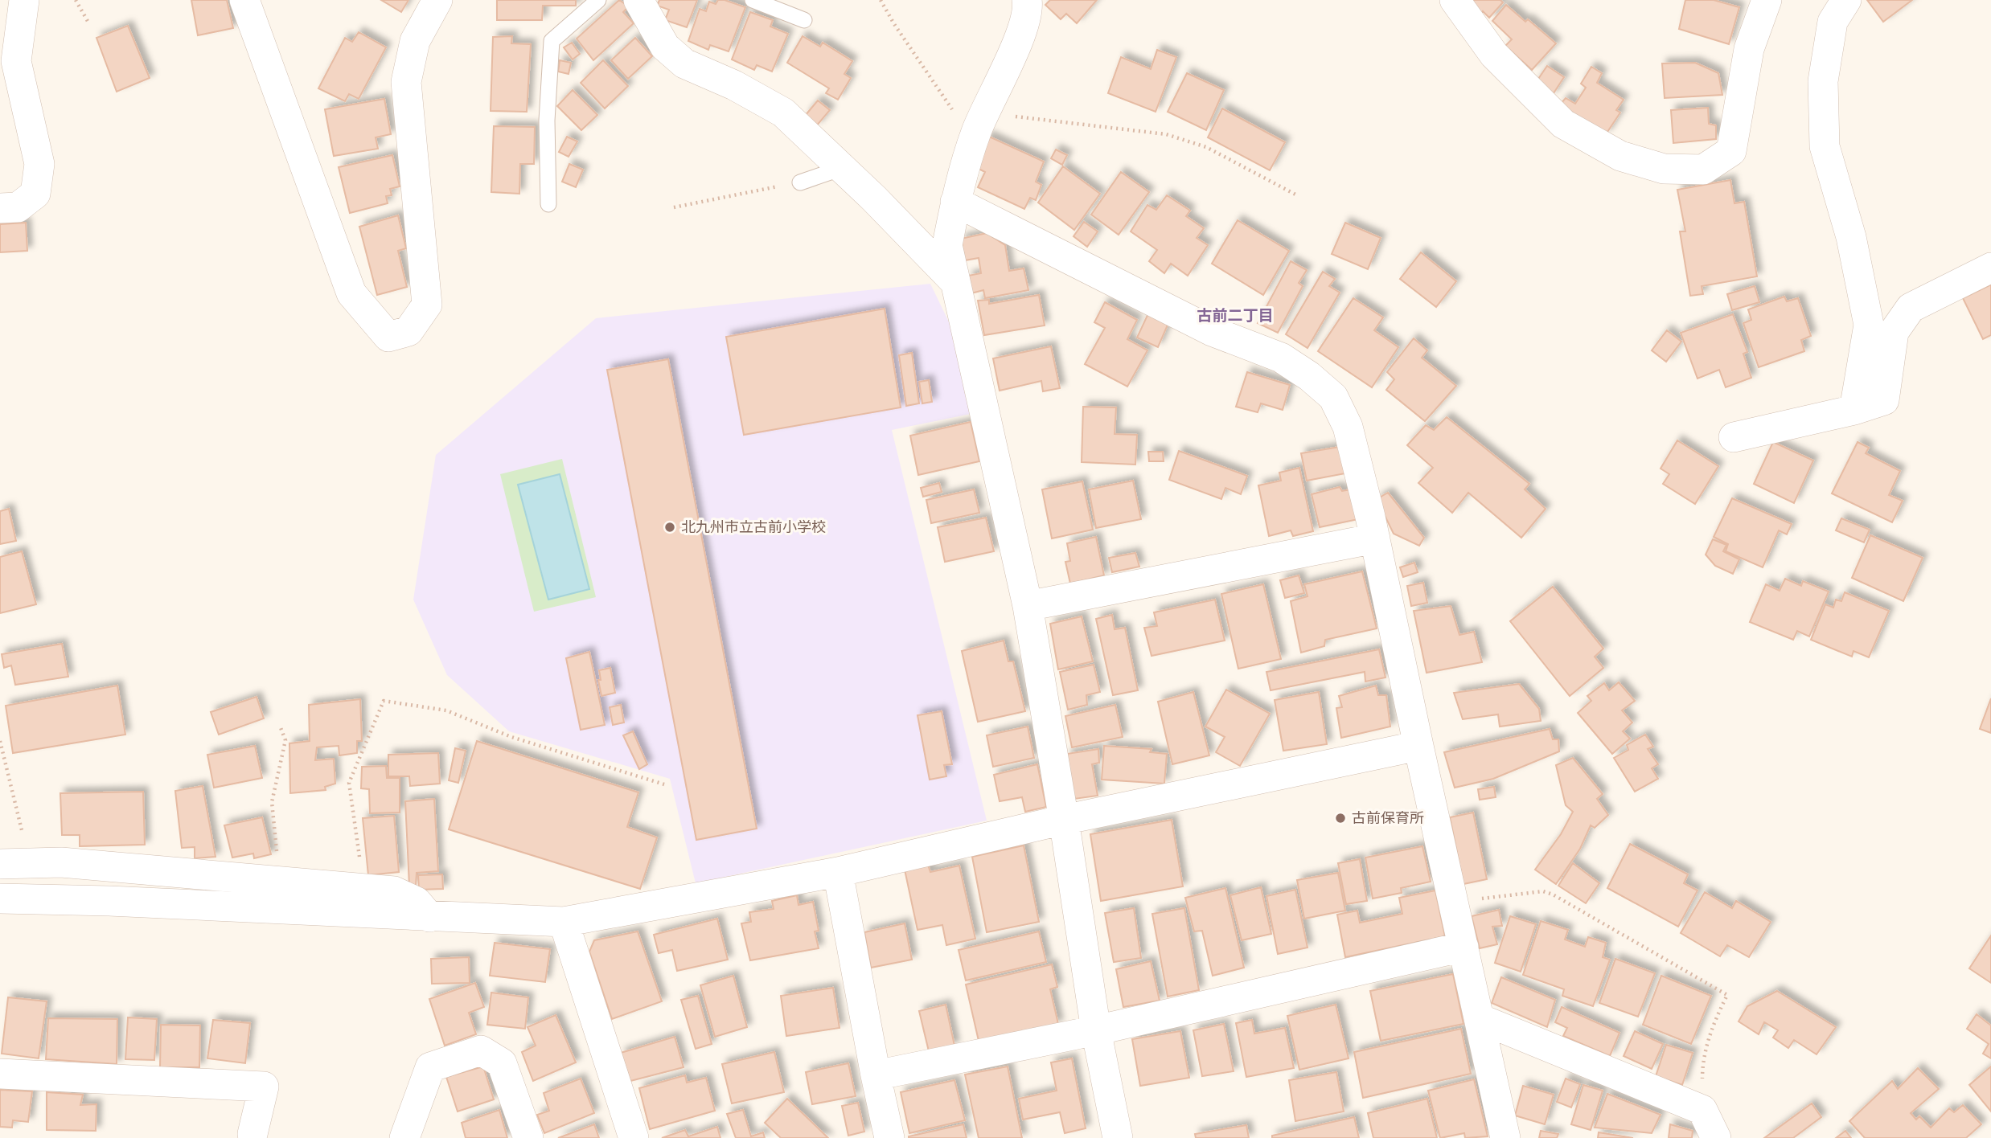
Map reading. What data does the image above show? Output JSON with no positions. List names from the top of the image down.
{
  "districts": ["古前二丁目"],
  "places": ["北九州市立古前小学校", "古前保育所"]
}
